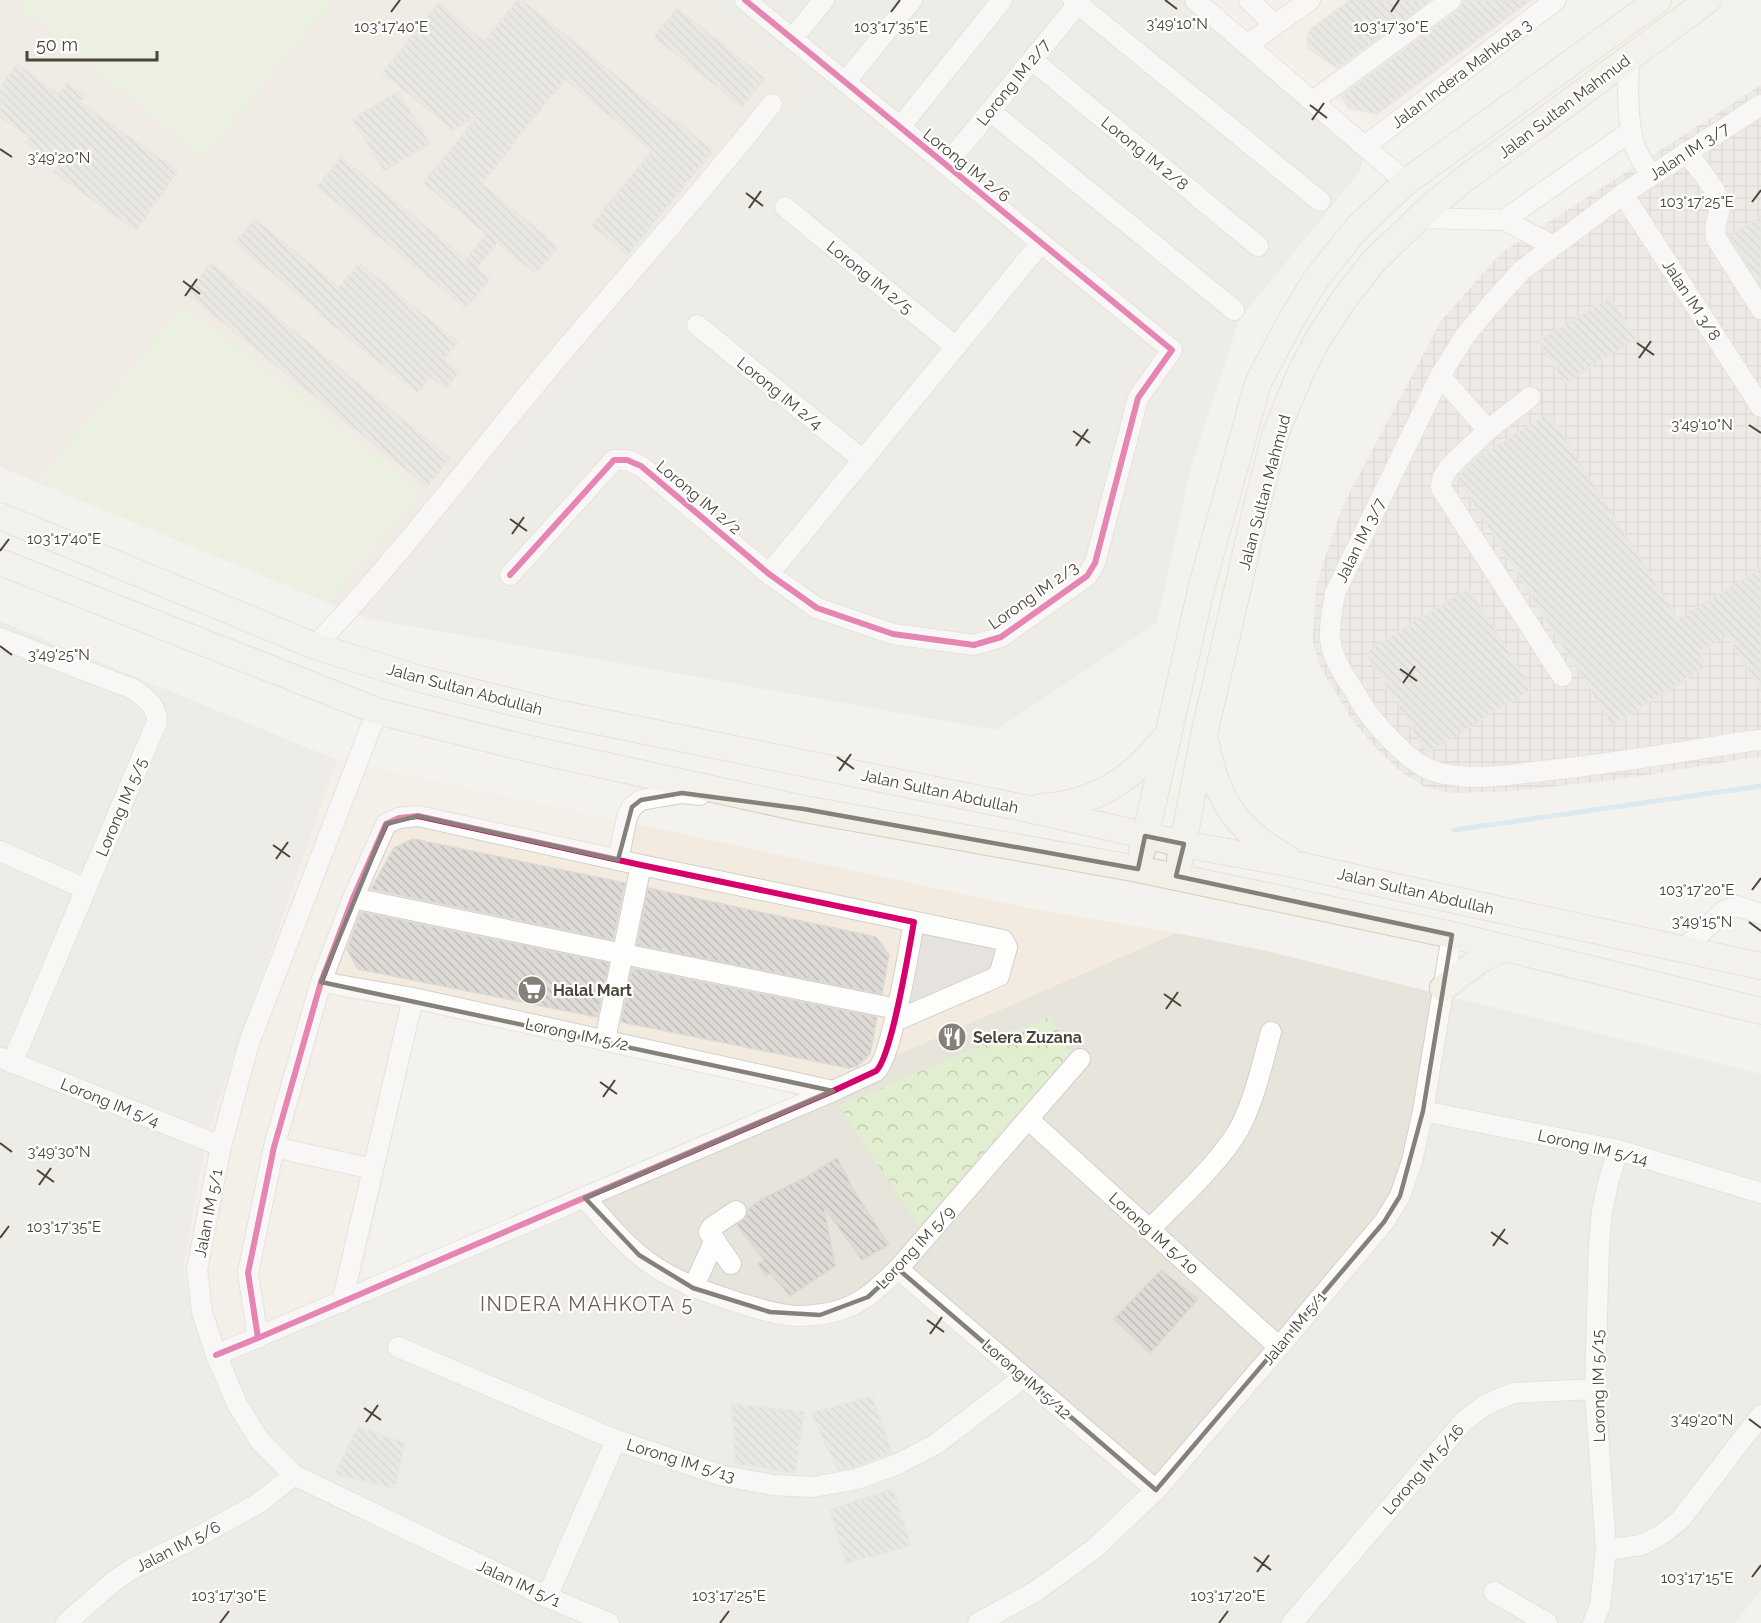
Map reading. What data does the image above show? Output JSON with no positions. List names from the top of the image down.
{
  "streets": {
    "main road": ["Jalan Sultan Mahmud", "Jalan Sultan Abdullah"],
    "street": [
      "Jalan Indera Mahkota 3",
      "Lorong IM 2/7",
      "Jalan IM 3/7",
      "Lorong IM 2/8",
      "Lorong IM 2/6",
      "Lorong IM 2/5",
      "Jalan IM 3/8",
      "Lorong IM 2/4",
      "Lorong IM 2/2",
      "Lorong IM 2/3",
      "Lorong IM 5/5",
      "Lorong IM 5/2",
      "Lorong IM 5/4",
      "Lorong IM 5/14",
      "Jalan IM 5/1",
      "Lorong IM 5/10",
      "Lorong IM 5/9",
      "Lorong IM 5/12",
      "Lorong IM 5/15",
      "Lorong IM 5/13",
      "Lorong IM 5/16",
      "Jalan IM 5/6"
    ]
  },
  "crossings": [
    ["Lorong IM 2/7", "Lorong IM 2/8"],
    ["Lorong IM 2/7", "Lorong IM 2/6"],
    ["Jalan Sultan Mahmud", "Jalan Sultan Abdullah"],
    ["Jalan IM 3/7", "Jalan IM 3/8"],
    ["Lorong IM 2/6", "Lorong IM 2/3"],
    ["Lorong IM 2/2", "Lorong IM 2/3"],
    ["Lorong IM 5/5", "Lorong IM 5/4"],
    ["Lorong IM 5/4", "Jalan IM 5/1"],
    ["Lorong IM 5/14", "Jalan IM 5/1"],
    ["Lorong IM 5/14", "Lorong IM 5/15"],
    ["Jalan IM 5/1", "Lorong IM 5/10"],
    ["Jalan IM 5/1", "Lorong IM 5/12"],
    ["Jalan IM 5/1", "Jalan IM 5/6"],
    ["Lorong IM 5/10", "Lorong IM 5/9"],
    ["Lorong IM 5/9", "Lorong IM 5/12"],
    ["Lorong IM 5/12", "Lorong IM 5/13"],
    ["Lorong IM 5/15", "Lorong IM 5/16"]
  ],
  "districts": ["INDERA MAHKOTA 5"],
  "places": {
    "supermarket": ["Halal Mart"],
    "restaurant": ["Selera Zuzana"]
  },
  "scale_bar": "50 m",
  "coordinates": [
    "3°49'10\"N",
    "103°17'30\"E",
    "103°17'40\"E",
    "103°17'35\"E",
    "3°49'20\"N",
    "103°17'25\"E",
    "3°49'25\"N",
    "103°17'20\"E",
    "3°49'15\"N",
    "3°49'30\"N",
    "103°17'15\"E"
  ]
}
